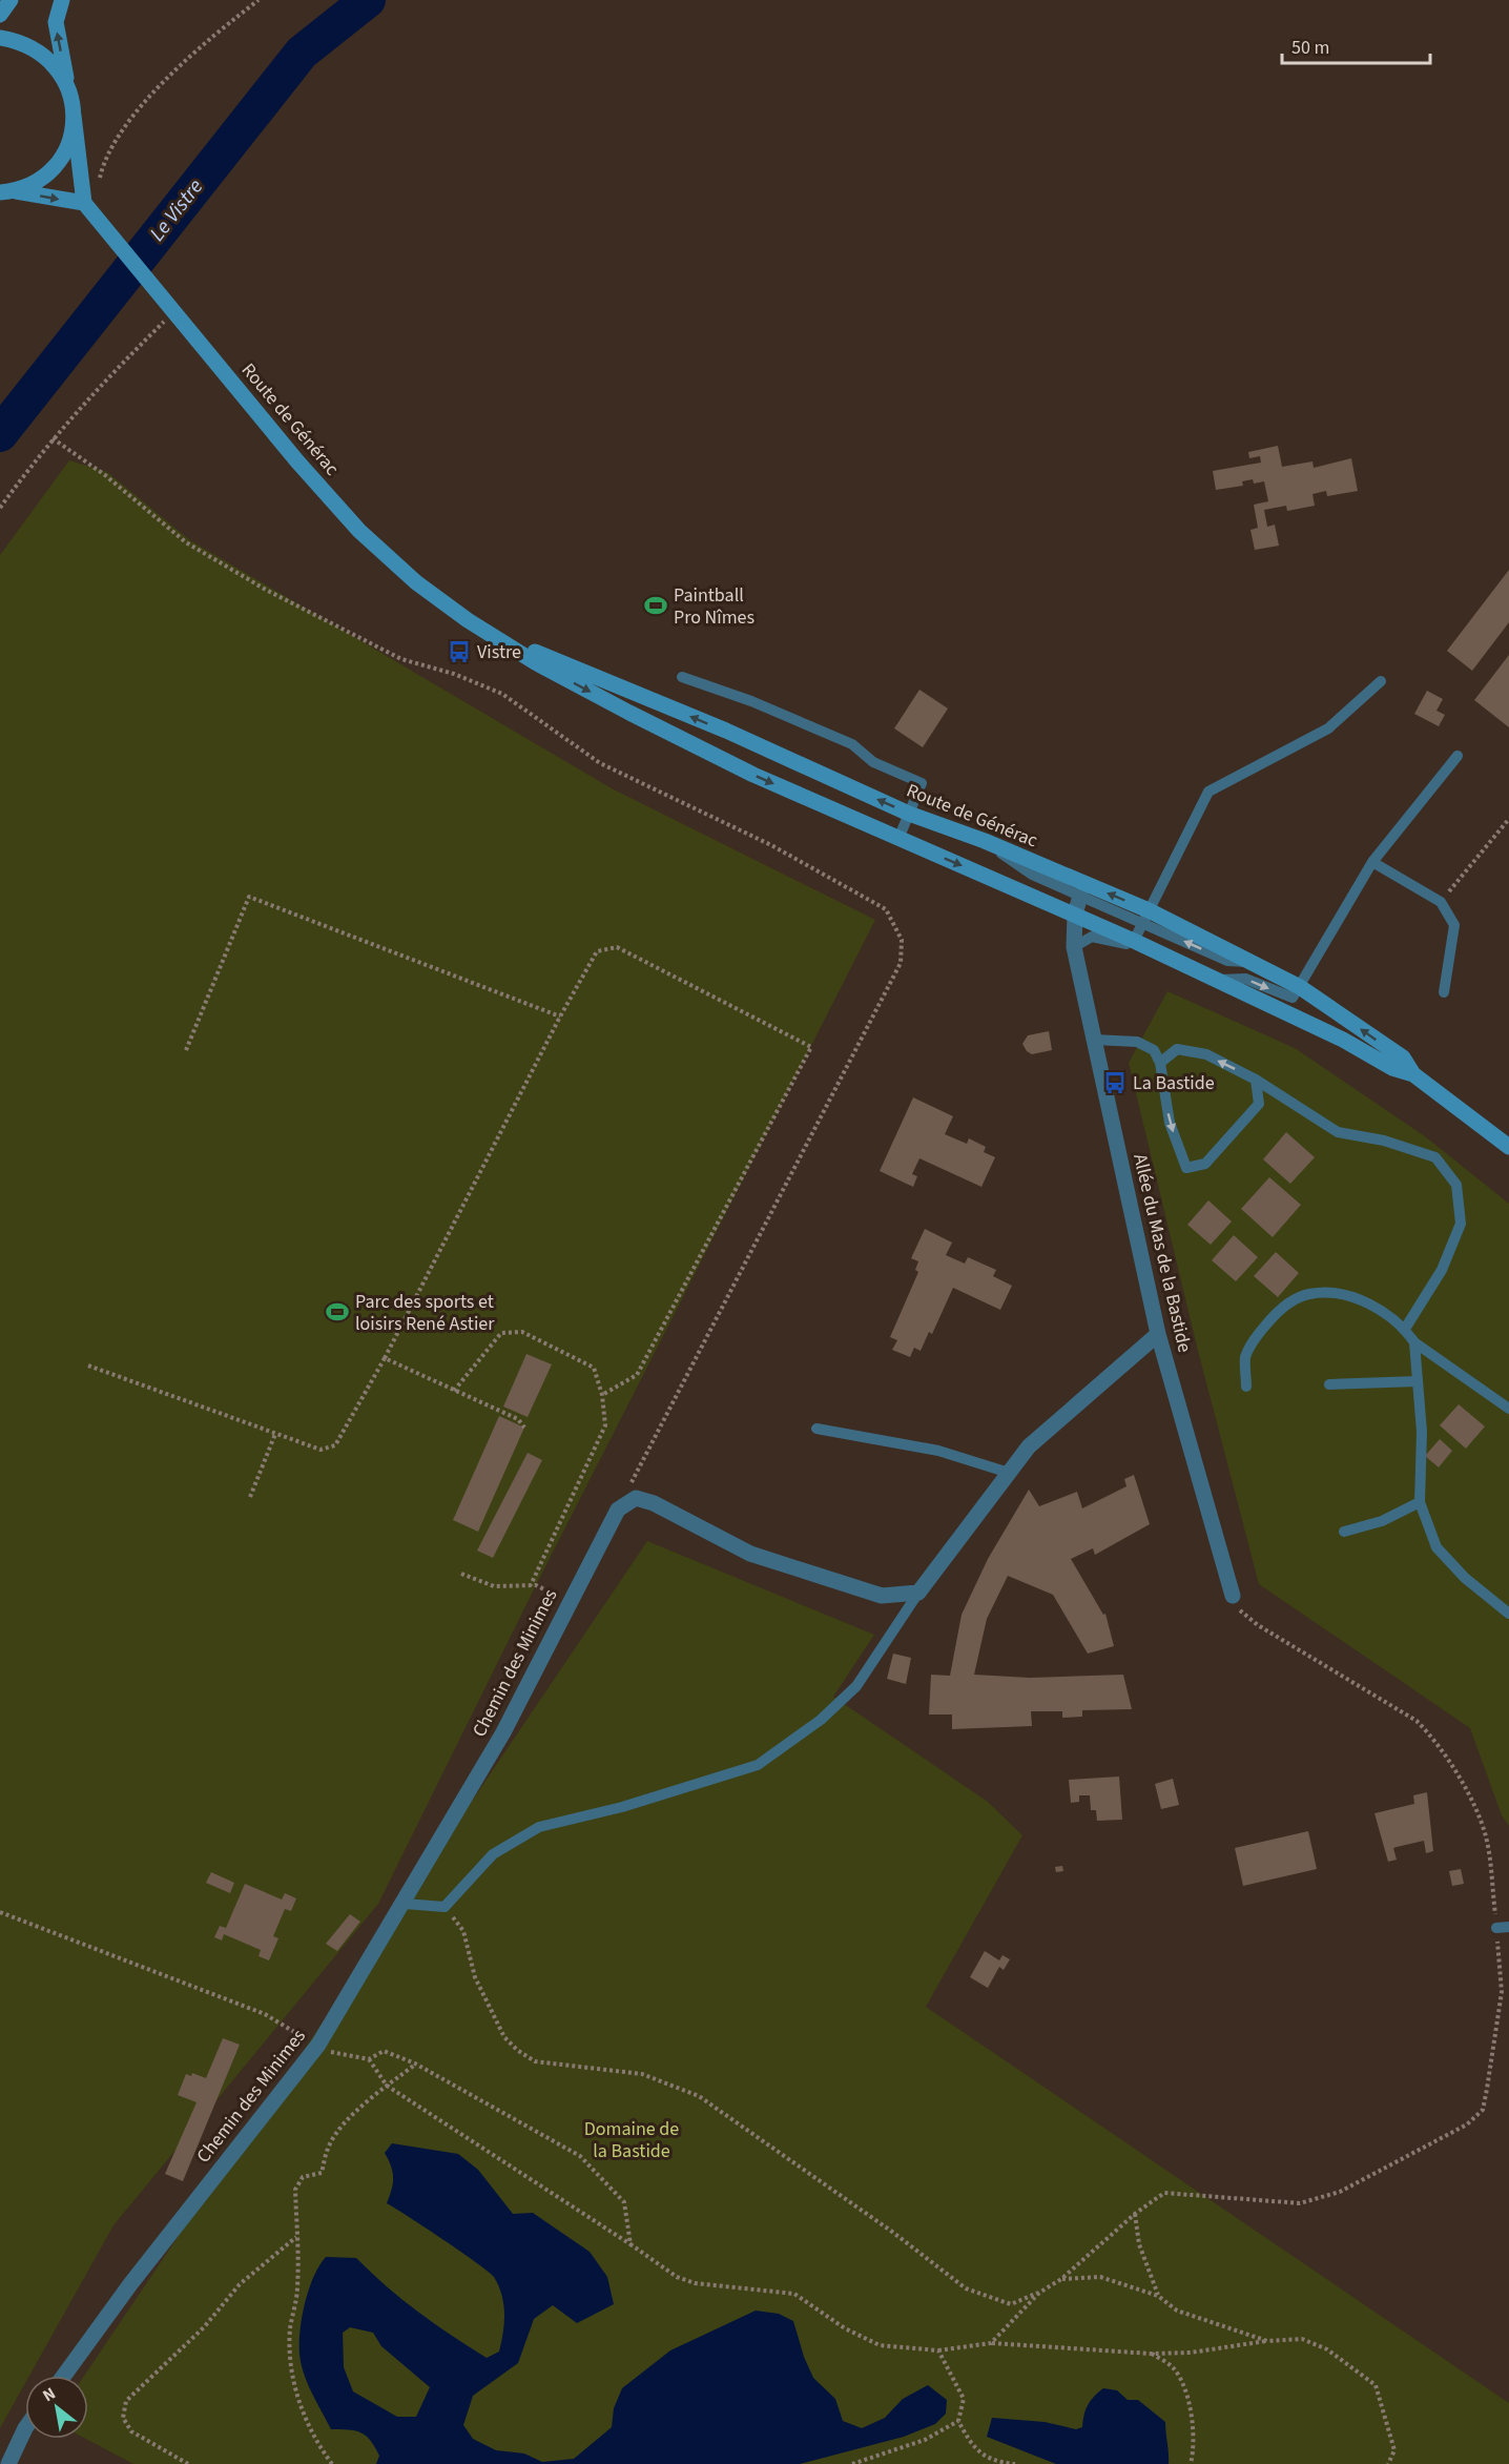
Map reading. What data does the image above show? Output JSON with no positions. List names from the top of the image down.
{
  "streets": {
    "street": ["Route de Générac", "Allée du Mas de la Bastide", "Chemin des Minimes"]
  },
  "crossings": [
    ["Route de Générac", "Allée du Mas de la Bastide"]
  ],
  "water": ["Le Vistre"],
  "parks": ["Domaine de la Bastide"],
  "places": {
    "sports": ["Paintball Pro Nîmes", "Parc des sports et loisirs René Astier"],
    "bus stop": ["Vistre", "La Bastide"]
  },
  "scale_bar": "50 m",
  "north": "top left"
}
